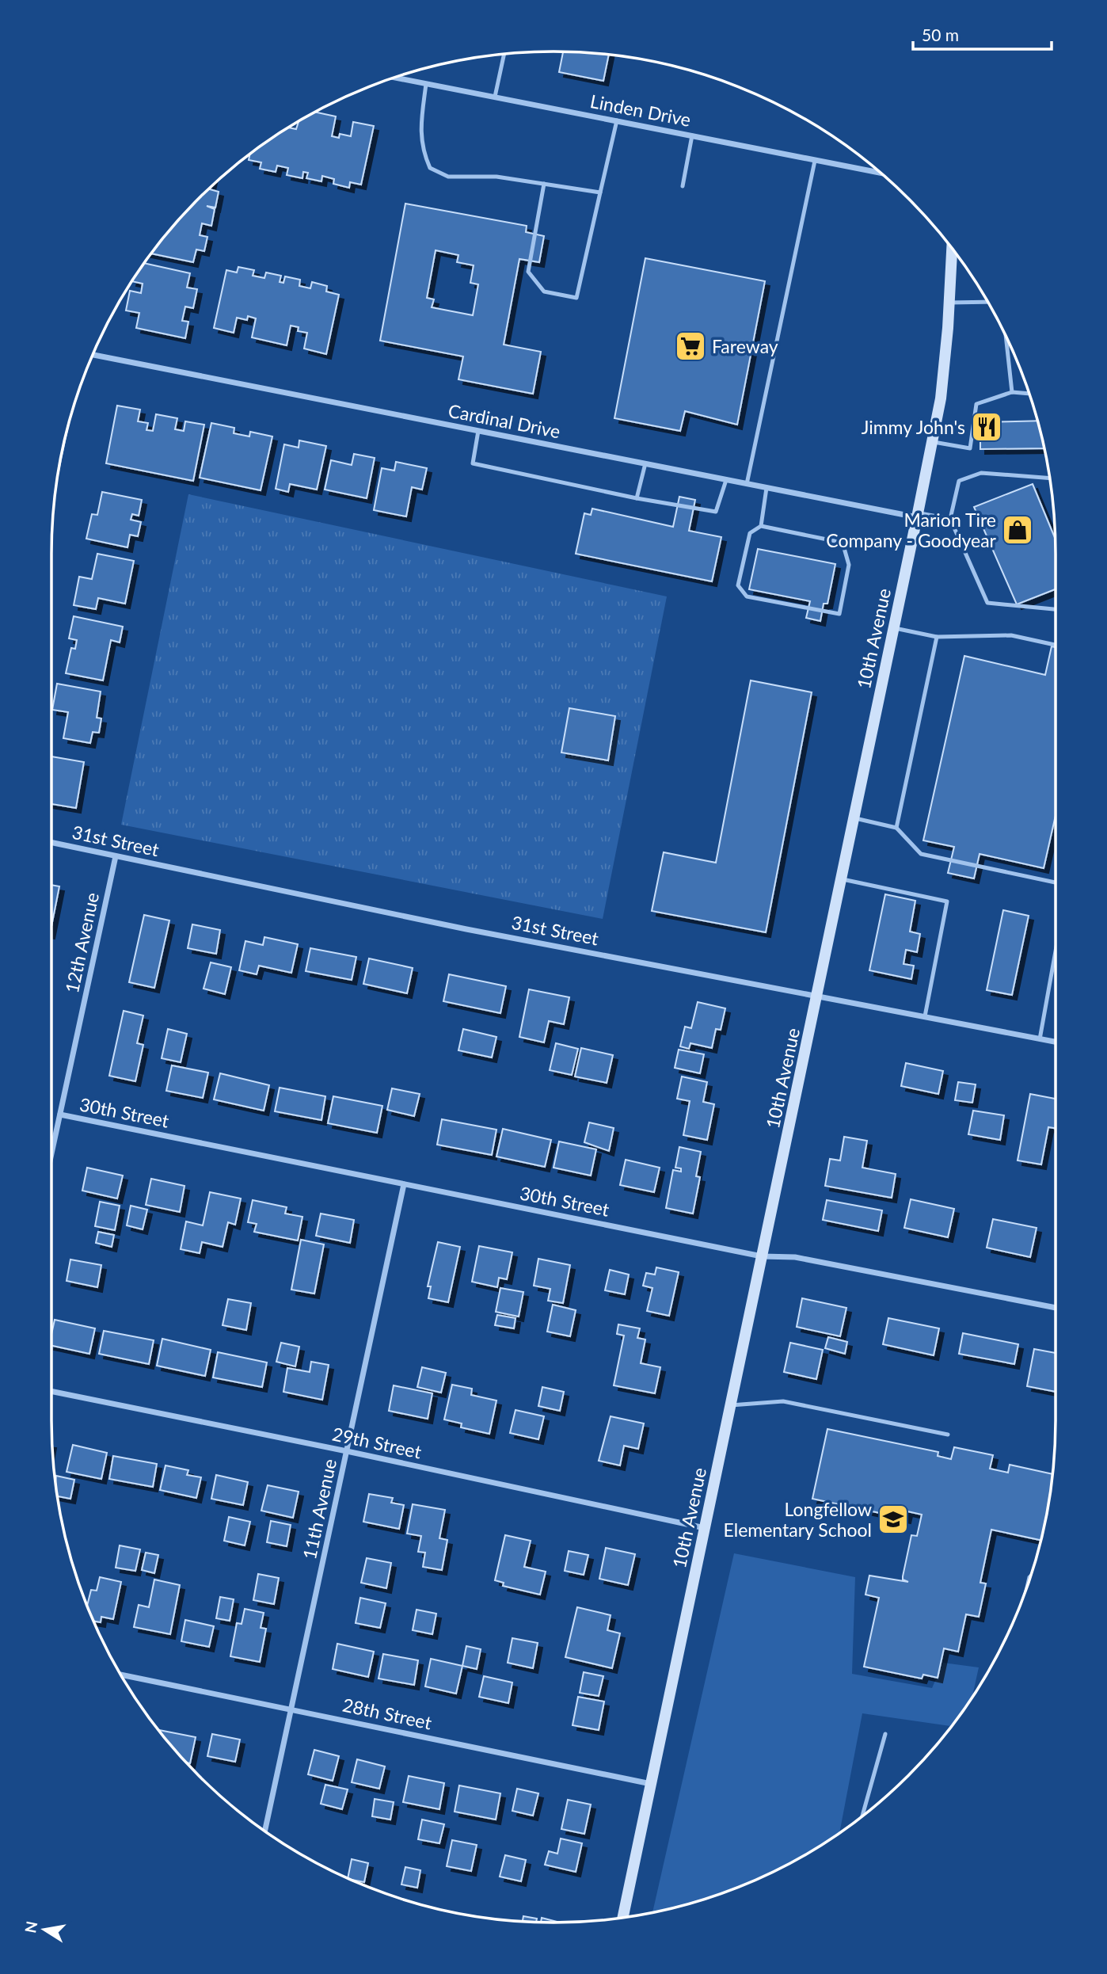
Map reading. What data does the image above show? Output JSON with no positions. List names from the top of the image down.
{
  "streets": {
    "street": [
      "Linden Drive",
      "Cardinal Drive",
      "10th Avenue",
      "31st Street",
      "12th Avenue",
      "30th Street",
      "29th Street",
      "11th Avenue",
      "28th Street"
    ]
  },
  "crossings": [
    ["Cardinal Drive", "10th Avenue"],
    ["10th Avenue", "31st Street"],
    ["10th Avenue", "30th Street"],
    ["10th Avenue", "29th Street"],
    ["10th Avenue", "28th Street"],
    ["31st Street", "12th Avenue"],
    ["12th Avenue", "30th Street"],
    ["30th Street", "11th Avenue"],
    ["29th Street", "11th Avenue"],
    ["11th Avenue", "28th Street"]
  ],
  "places": {
    "supermarket": ["Fareway"],
    "restaurant": ["Jimmy John's"],
    "shop": ["Marion Tire Company - Goodyear"],
    "school or university": ["Longfellow Elementary School"]
  },
  "scale_bar": "50 m",
  "north": "left"
}
